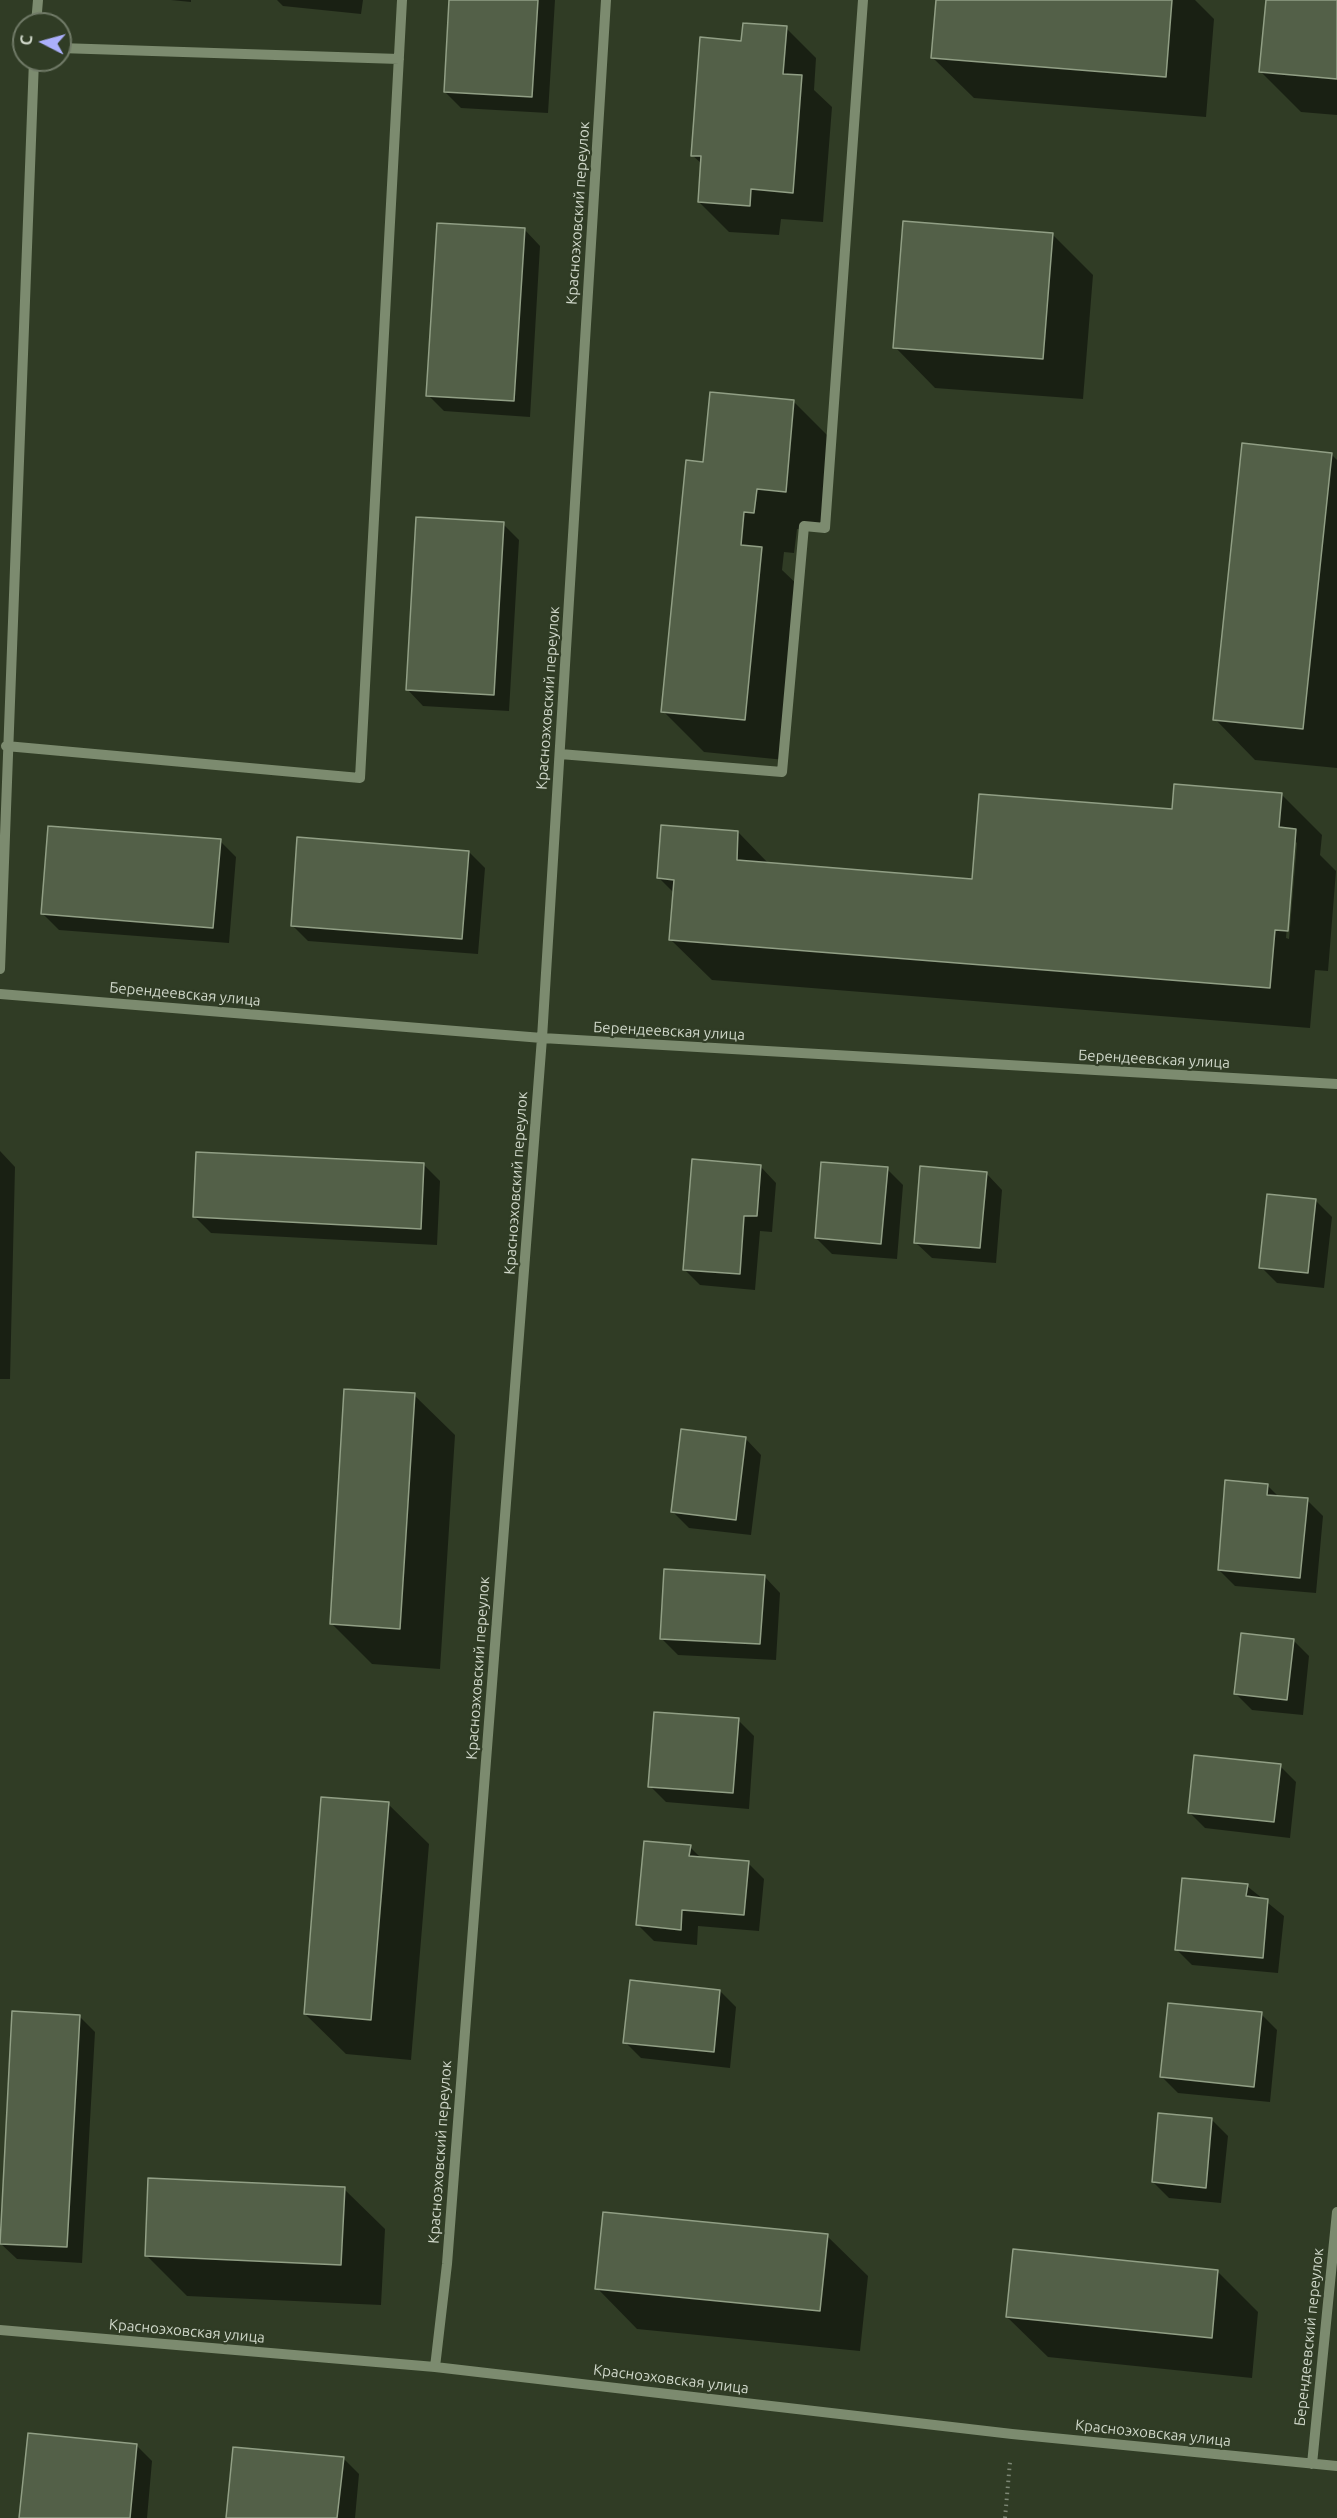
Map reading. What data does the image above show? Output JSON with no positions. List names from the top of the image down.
{
  "streets": {
    "street": [
      "Красноэховский переулок",
      "Берендеевская улица",
      "Красноэховская улица",
      "Берендеевский переулок"
    ]
  },
  "crossings": [
    ["Красноэховский переулок", "Берендеевская улица"],
    ["Красноэховский переулок", "Красноэховская улица"],
    ["Красноэховская улица", "Берендеевский переулок"]
  ],
  "north": "left"
}
